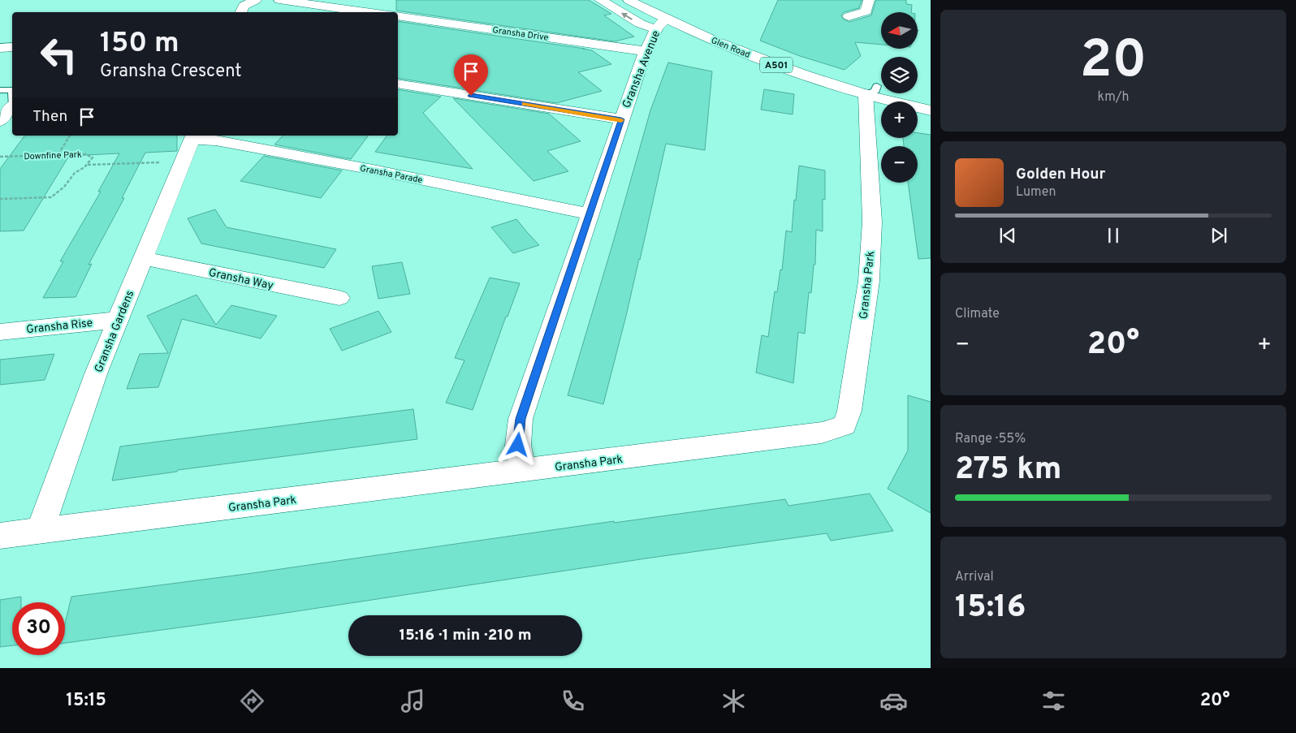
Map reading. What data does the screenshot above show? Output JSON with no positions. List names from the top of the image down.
{
  "streets": {
    "street": [
      "Gransha Drive",
      "Glen Road",
      "A501",
      "Gransha Avenue",
      "Gransha Parade",
      "Gransha Way",
      "Gransha Park",
      "Gransha Rise",
      "Gransha Gardens"
    ],
    "path": ["Downfine Park"]
  },
  "crossings": [
    ["Gransha Drive", "Gransha Avenue"],
    ["Glen Road", "Gransha Avenue"],
    ["Glen Road", "Gransha Park"],
    ["Gransha Avenue", "Gransha Parade"],
    ["Gransha Avenue", "Gransha Park"],
    ["Gransha Parade", "Gransha Gardens"],
    ["Gransha Way", "Gransha Gardens"],
    ["Gransha Park", "Gransha Gardens"],
    ["Gransha Rise", "Gransha Gardens"]
  ],
  "north": "left",
  "page": {
    "tile": [
      ["20", "km/h"],
      "Climate",
      ["Range · 55%", "275 km"],
      ["Arrival", "15:16"]
    ],
    "map_buttons": ["+", "−"],
    "turn": ["150 m", "Gransha Crescent"],
    "then": "Then",
    "song": ["Golden Hour", "Lumen"],
    "heat": ["−", "20°", "+"],
    "limit": "30",
    "trip": "15:16 · 1 min · 210 m",
    "tabs": ["15:15", "20°"]
  }
}
